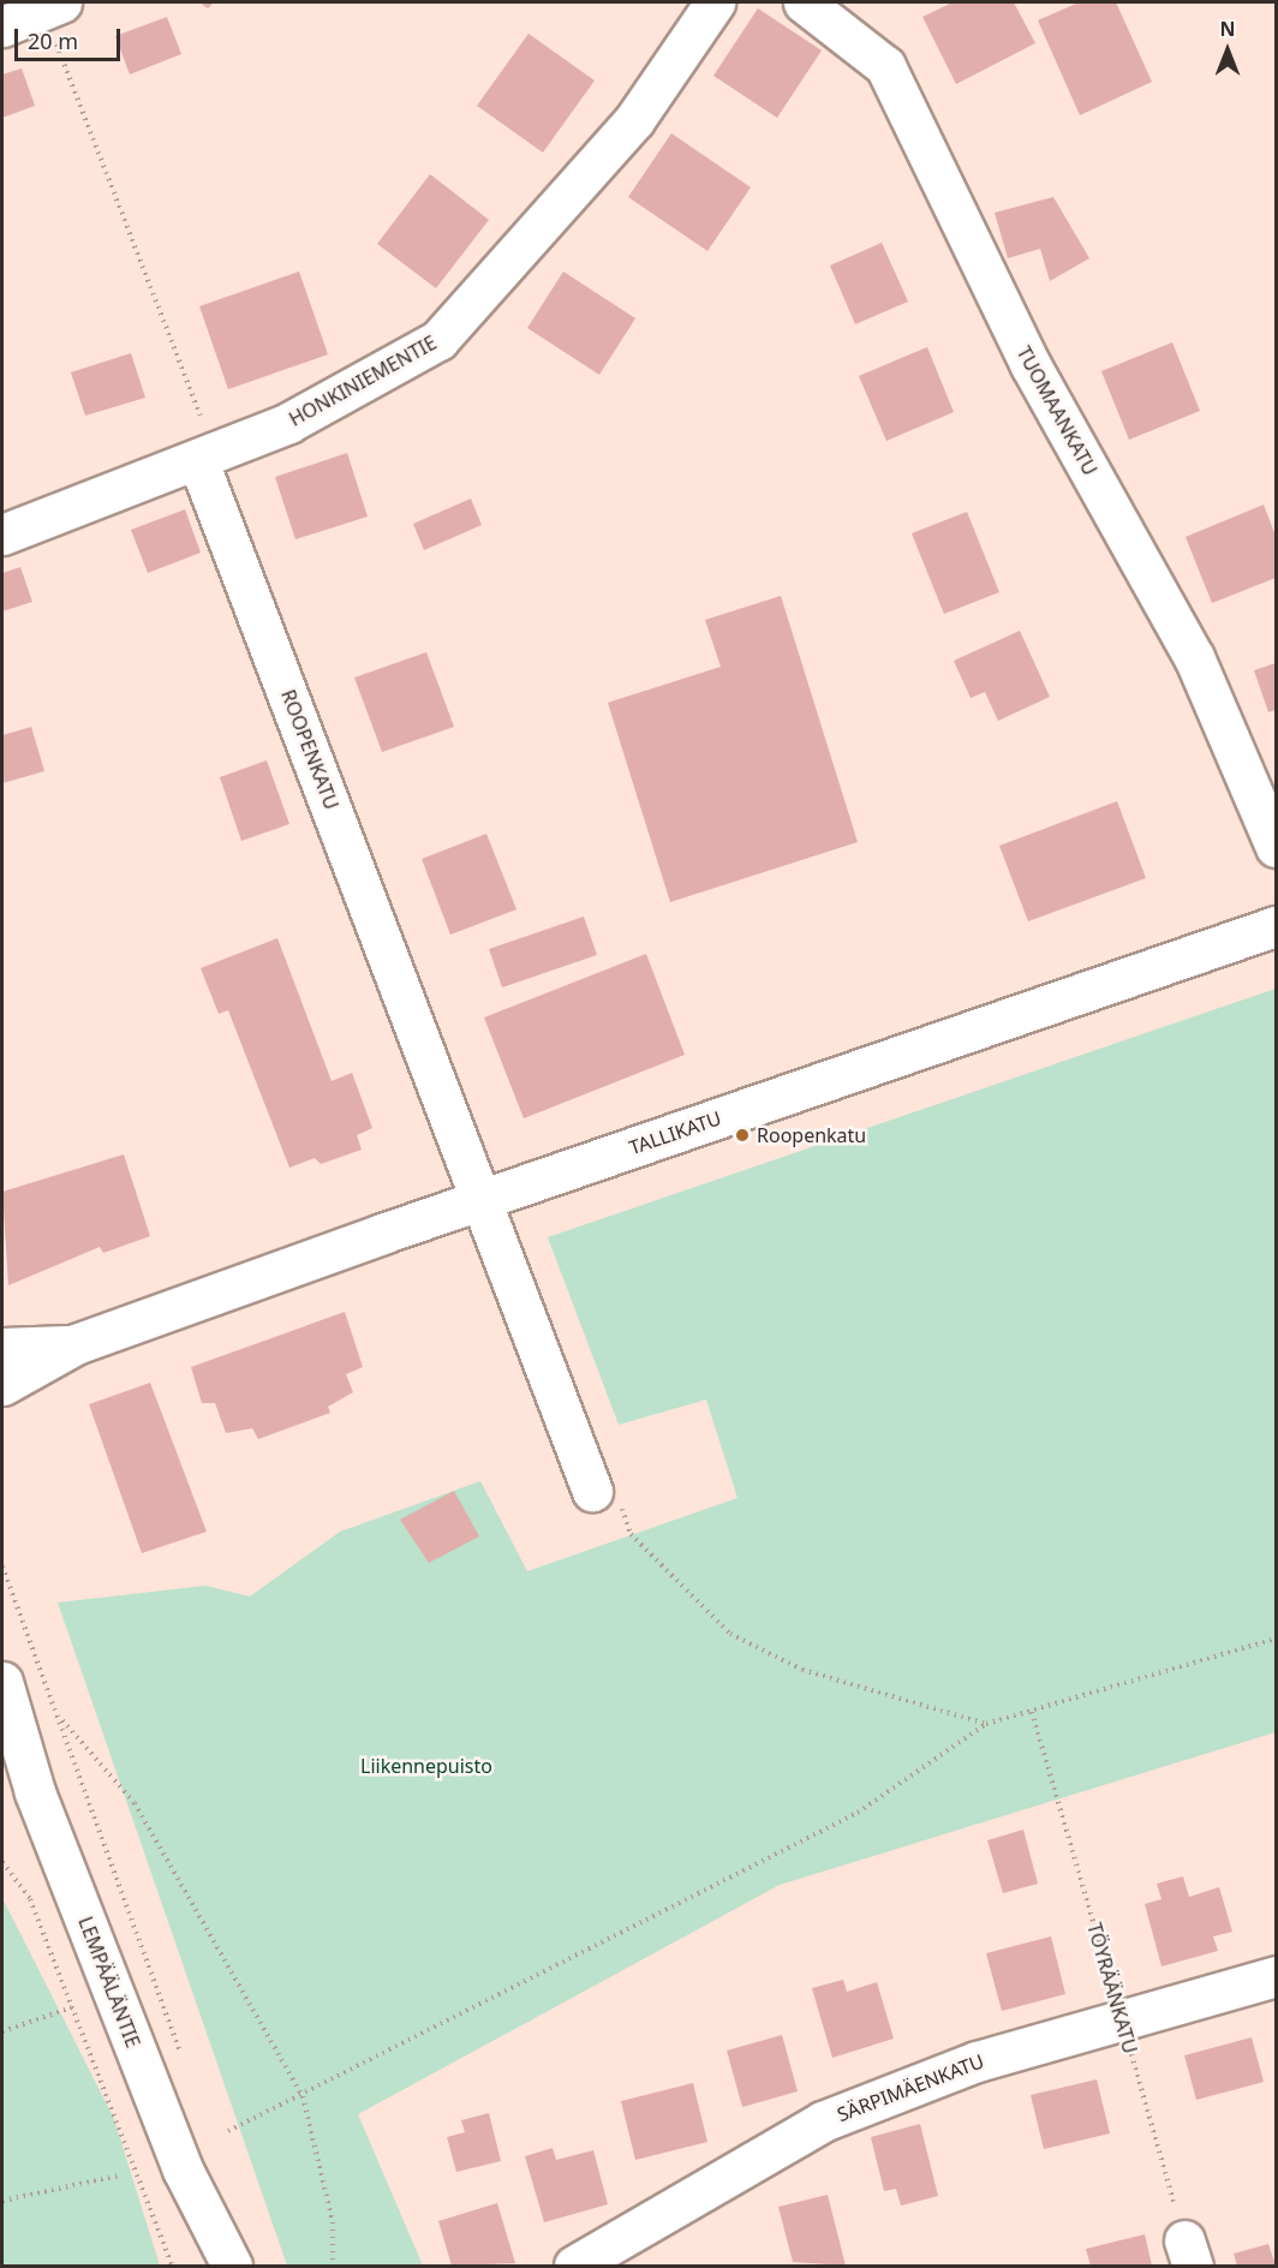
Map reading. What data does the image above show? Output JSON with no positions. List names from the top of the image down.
{
  "streets": {
    "street": [
      "HONKINIEMENTIE",
      "TUOMAANKATU",
      "ROOPENKATU",
      "TALLIKATU",
      "LEMPÄÄLÄNTIE",
      "SÄRPIMÄENKATU"
    ],
    "path": ["TÖYRÄÄNKATU"]
  },
  "crossings": [
    ["HONKINIEMENTIE", "ROOPENKATU"],
    ["ROOPENKATU", "TALLIKATU"],
    ["TÖYRÄÄNKATU", "SÄRPIMÄENKATU"]
  ],
  "parks": ["Liikennepuisto"],
  "places": ["Roopenkatu"],
  "scale_bar": "20 m",
  "north": "top"
}
